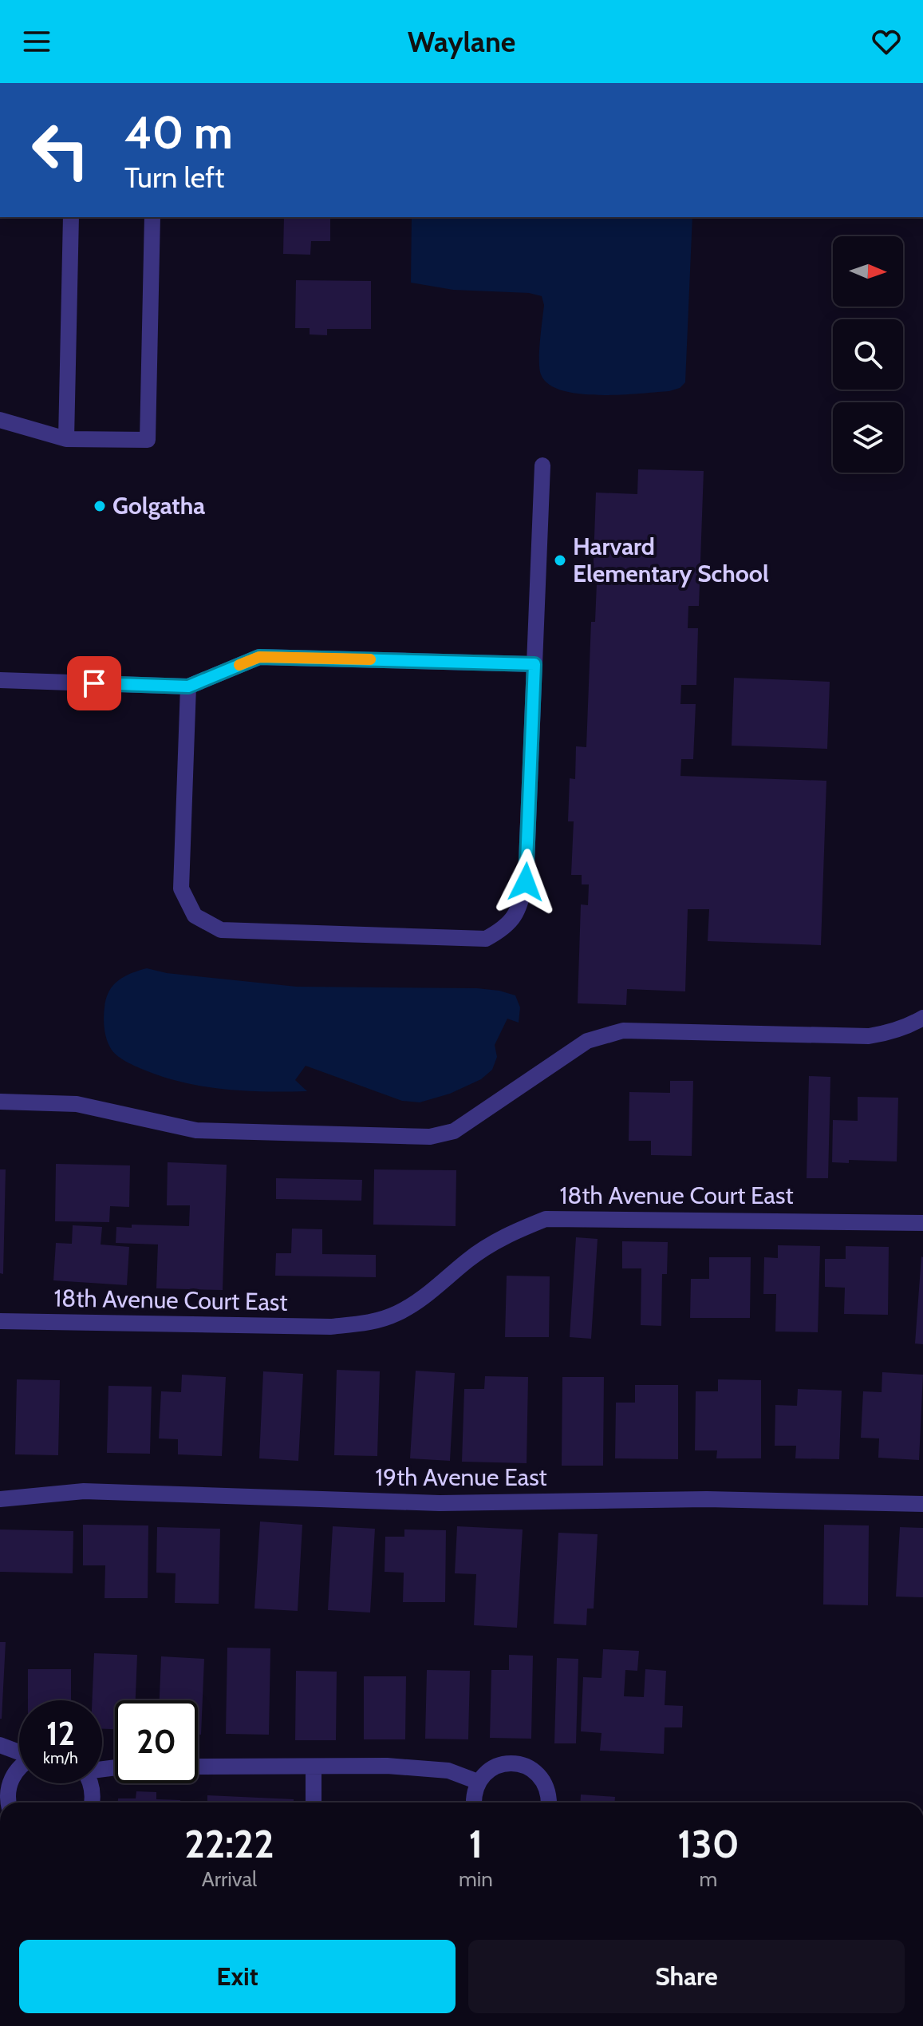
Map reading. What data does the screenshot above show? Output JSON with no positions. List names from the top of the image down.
{
  "streets": {
    "street": ["18th Avenue Court East", "19th Avenue East"]
  },
  "places": ["Golgatha", "Harvard Elementary School"],
  "north": "right",
  "page": {
    "header": "Waylane",
    "turn": ["40 m", "Turn left"],
    "speed": "12 km/h",
    "limit": "20",
    "eta": [
      "22:22",
      "Arrival",
      "1",
      "min",
      "130",
      "m"
    ],
    "buttons": ["Exit", "Share"]
  }
}
